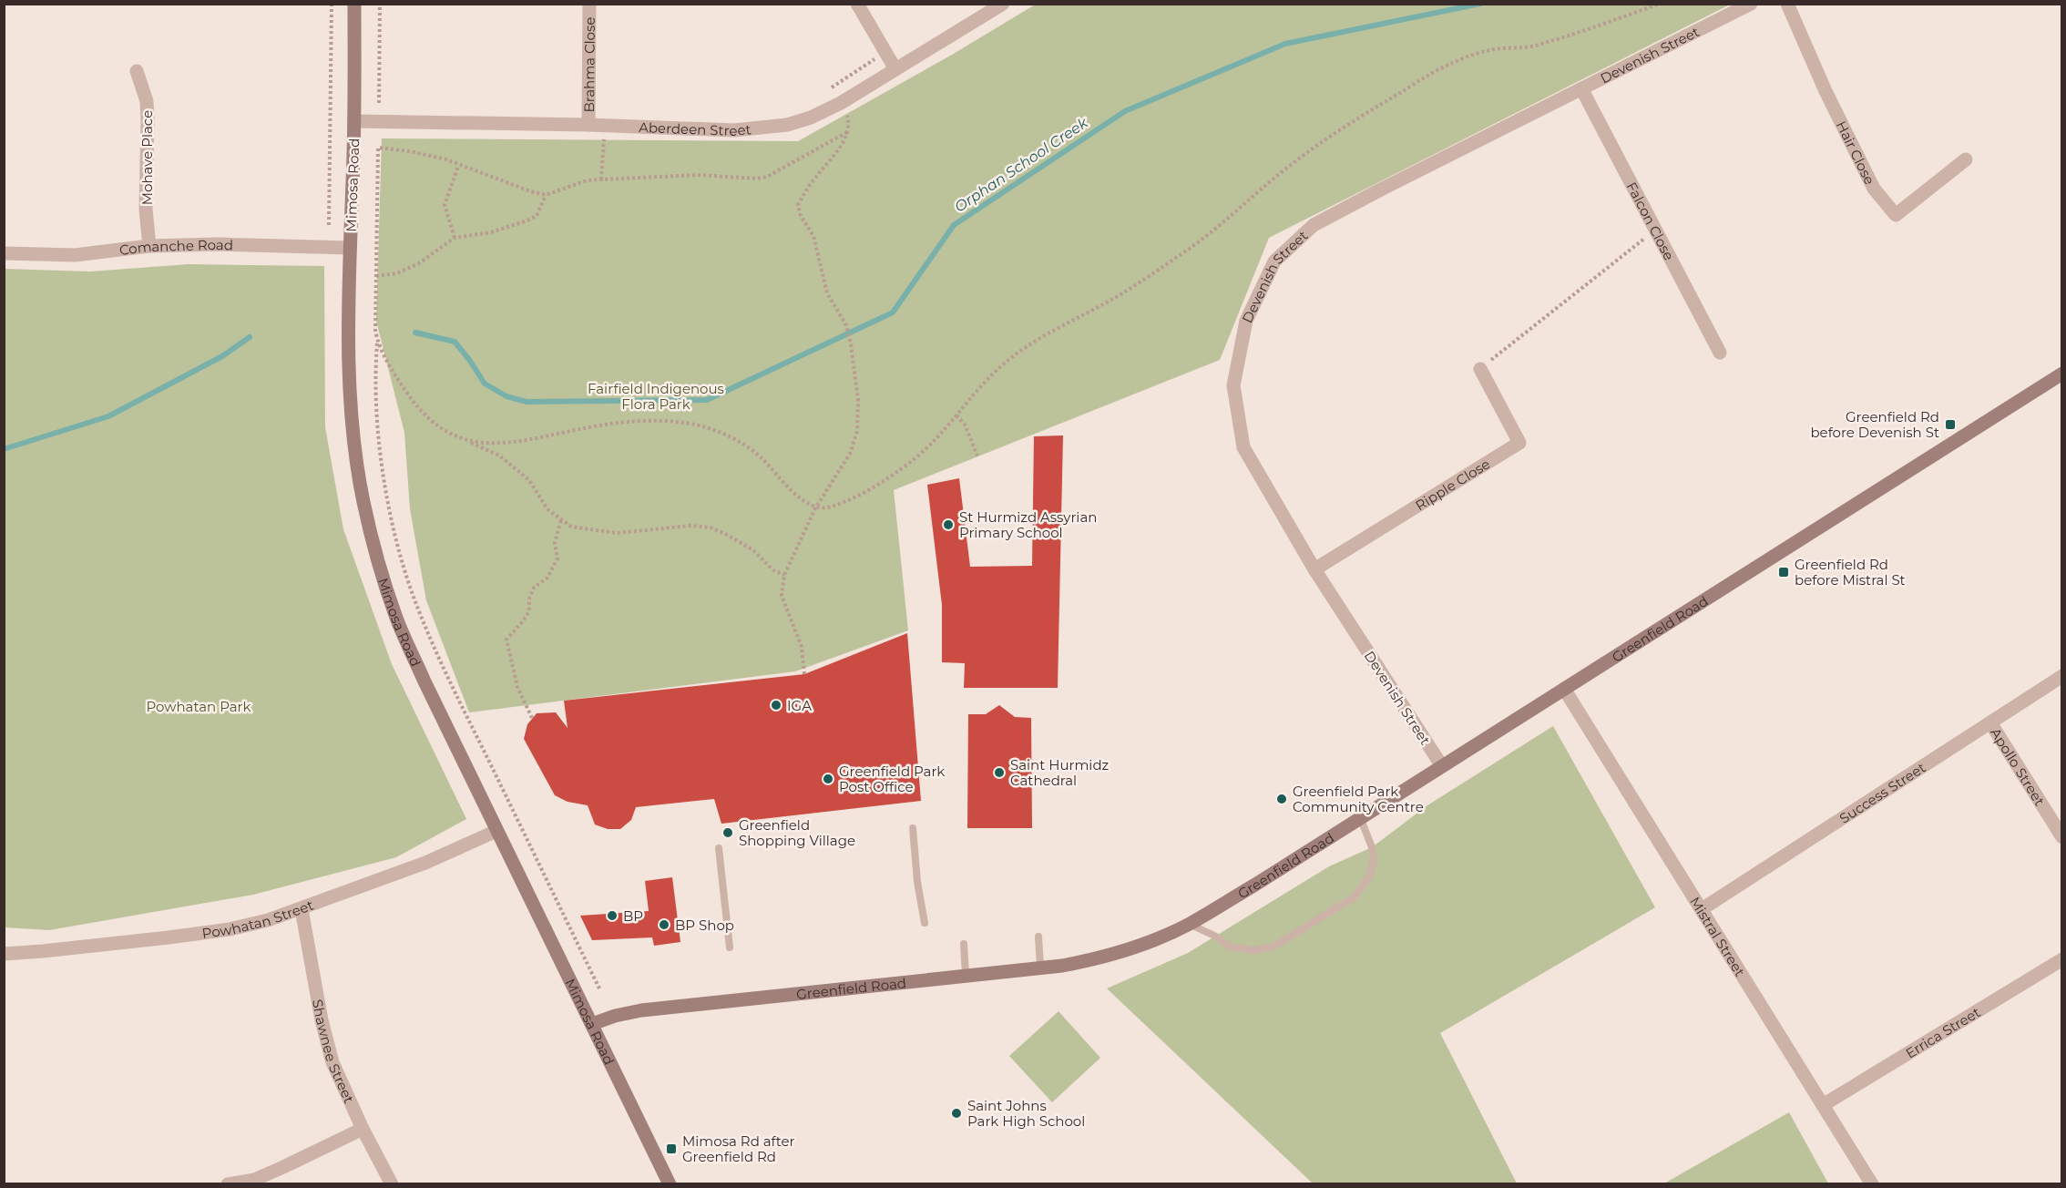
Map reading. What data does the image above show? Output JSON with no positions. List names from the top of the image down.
{
  "streets": {
    "street": [
      "Devenish Street",
      "Brahma Close",
      "Aberdeen Street",
      "Hair Close",
      "Mohave Place",
      "Mimosa Road",
      "Falcon Close",
      "Comanche Road",
      "Ripple Close",
      "Greenfield Road",
      "Apollo Street",
      "Success Street",
      "Powhatan Street",
      "Mistral Street",
      "Errica Street",
      "Shawnee Street"
    ]
  },
  "crossings": [
    ["Devenish Street", "Falcon Close"],
    ["Devenish Street", "Ripple Close"],
    ["Devenish Street", "Greenfield Road"],
    ["Brahma Close", "Aberdeen Street"],
    ["Aberdeen Street", "Mimosa Road"],
    ["Mohave Place", "Comanche Road"],
    ["Mimosa Road", "Comanche Road"],
    ["Mimosa Road", "Greenfield Road"],
    ["Mimosa Road", "Powhatan Street"],
    ["Greenfield Road", "Mistral Street"],
    ["Apollo Street", "Success Street"],
    ["Success Street", "Mistral Street"],
    ["Powhatan Street", "Shawnee Street"],
    ["Mistral Street", "Errica Street"]
  ],
  "water": ["Orphan School Creek"],
  "parks": ["Fairfield Indigenous Flora Park", "Powhatan Park"],
  "places": {
    "transit": ["Greenfield Rd before Devenish St", "Greenfield Rd before Mistral St", "Mimosa Rd after Greenfield Rd"],
    "other": [
      "St Hurmizd Assyrian Primary School",
      "IGA",
      "Saint Hurmidz Cathedral",
      "Greenfield Park Post Office",
      "Greenfield Park Community Centre",
      "Greenfield Shopping Village",
      "BP",
      "BP Shop",
      "Saint Johns Park High School"
    ]
  }
}
